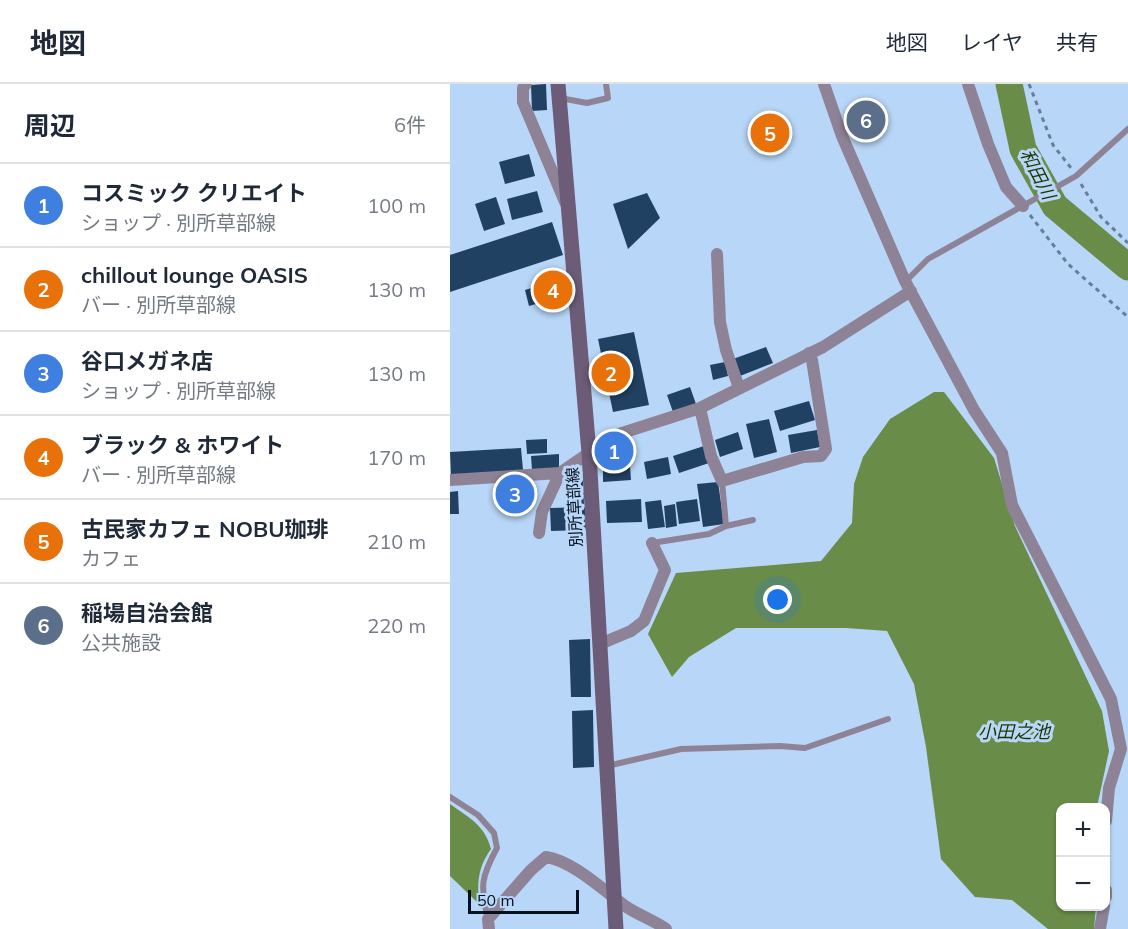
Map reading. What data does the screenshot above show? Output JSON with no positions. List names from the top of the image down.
{
  "streets": {
    "main road": ["別所草部線"]
  },
  "water": ["和田川", "小田之池"],
  "scale_bar": "50 m",
  "page": {
    "header": "地図",
    "nav": ["地図", "レイヤ", "共有"],
    "heading": ["周辺", "6件"],
    "pins": [
      "6",
      "5",
      "4",
      "2",
      "1",
      "3"
    ],
    "list": [
      {
        "mark": "1",
        "name": "コスミック クリエイト",
        "note": "ショップ · 別所草部線",
        "value": "100 m"
      },
      {
        "mark": "2",
        "name": "chillout lounge OASIS",
        "note": "バー · 別所草部線",
        "value": "130 m"
      },
      {
        "mark": "3",
        "name": "谷口メガネ店",
        "note": "ショップ · 別所草部線",
        "value": "130 m"
      },
      {
        "mark": "4",
        "name": "ブラック & ホワイト",
        "note": "バー · 別所草部線",
        "value": "170 m"
      },
      {
        "mark": "5",
        "name": "古民家カフェ NOBU珈琲",
        "note": "カフェ",
        "value": "210 m"
      },
      {
        "mark": "6",
        "name": "稲場自治会館",
        "note": "公共施設",
        "value": "220 m"
      }
    ],
    "map_buttons": ["+", "−"],
    "scale": "50 m"
  }
}
